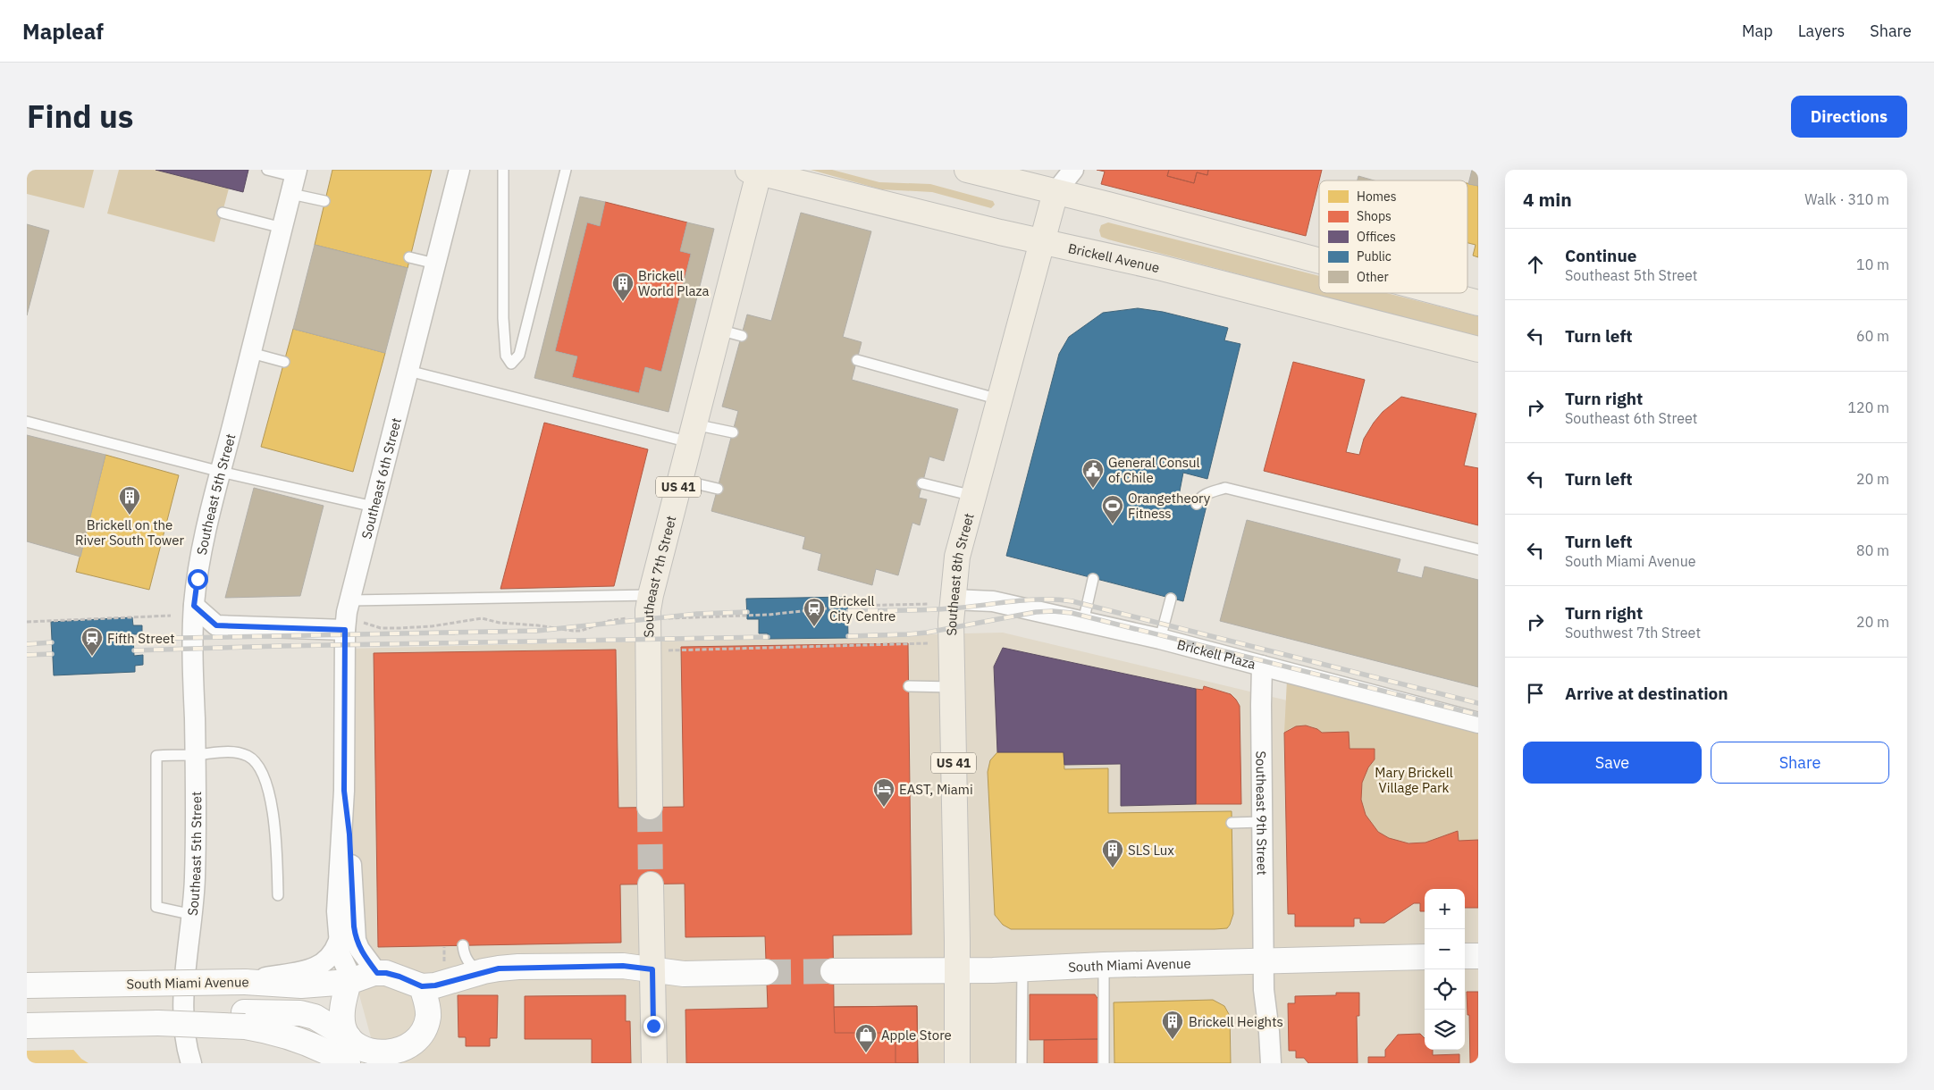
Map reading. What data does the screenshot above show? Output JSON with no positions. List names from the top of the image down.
{
  "streets": {
    "main road": [
      "Brickell Avenue",
      "US 41",
      "Southeast 8th Street",
      "Southeast 7th Street",
      "South Miami Avenue"
    ],
    "street": [
      "Southeast 6th Street",
      "Southeast 5th Street",
      "Brickell Plaza",
      "Southeast 9th Street"
    ]
  },
  "crossings": [
    ["Brickell Avenue", "Southeast 8th Street"],
    ["Brickell Avenue", "Southeast 7th Street"],
    ["Southeast 6th Street", "South Miami Avenue"],
    ["US 41", "Southeast 8th Street"],
    ["US 41", "South Miami Avenue"],
    ["Southeast 8th Street", "Brickell Plaza"],
    ["Southeast 8th Street", "South Miami Avenue"],
    ["Brickell Plaza", "Southeast 9th Street"],
    ["Southeast 9th Street", "South Miami Avenue"]
  ],
  "parks": ["Mary Brickell Village Park"],
  "places": {
    "building": [
      "Brickell World Plaza",
      "Brickell on the River South Tower",
      "SLS Lux",
      "Brickell Heights"
    ],
    "public building": ["General Consul of Chile"],
    "sports": ["Orangetheory Fitness"],
    "station": ["Brickell City Centre", "Fifth Street"],
    "hotel": ["EAST, Miami"],
    "shop": ["Apple Store"]
  },
  "legend": [
    "Homes",
    "Shops",
    "Offices",
    "Public",
    "Other"
  ],
  "page": {
    "header": "Mapleaf",
    "nav": ["Map", "Layers", "Share"],
    "title": "Find us",
    "buttons": [
      "Directions",
      ["Save", "Share"]
    ],
    "heading": ["4 min", "Walk · 310 m"],
    "list": [
      ["Continue", "Southeast 5th Street", "10 m"],
      ["Turn left", "60 m"],
      ["Turn right", "Southeast 6th Street", "120 m"],
      ["Turn left", "20 m"],
      ["Turn left", "South Miami Avenue", "80 m"],
      ["Turn right", "Southwest 7th Street", "20 m"],
      "Arrive at destination"
    ],
    "map_buttons": ["+", "−"]
  }
}
